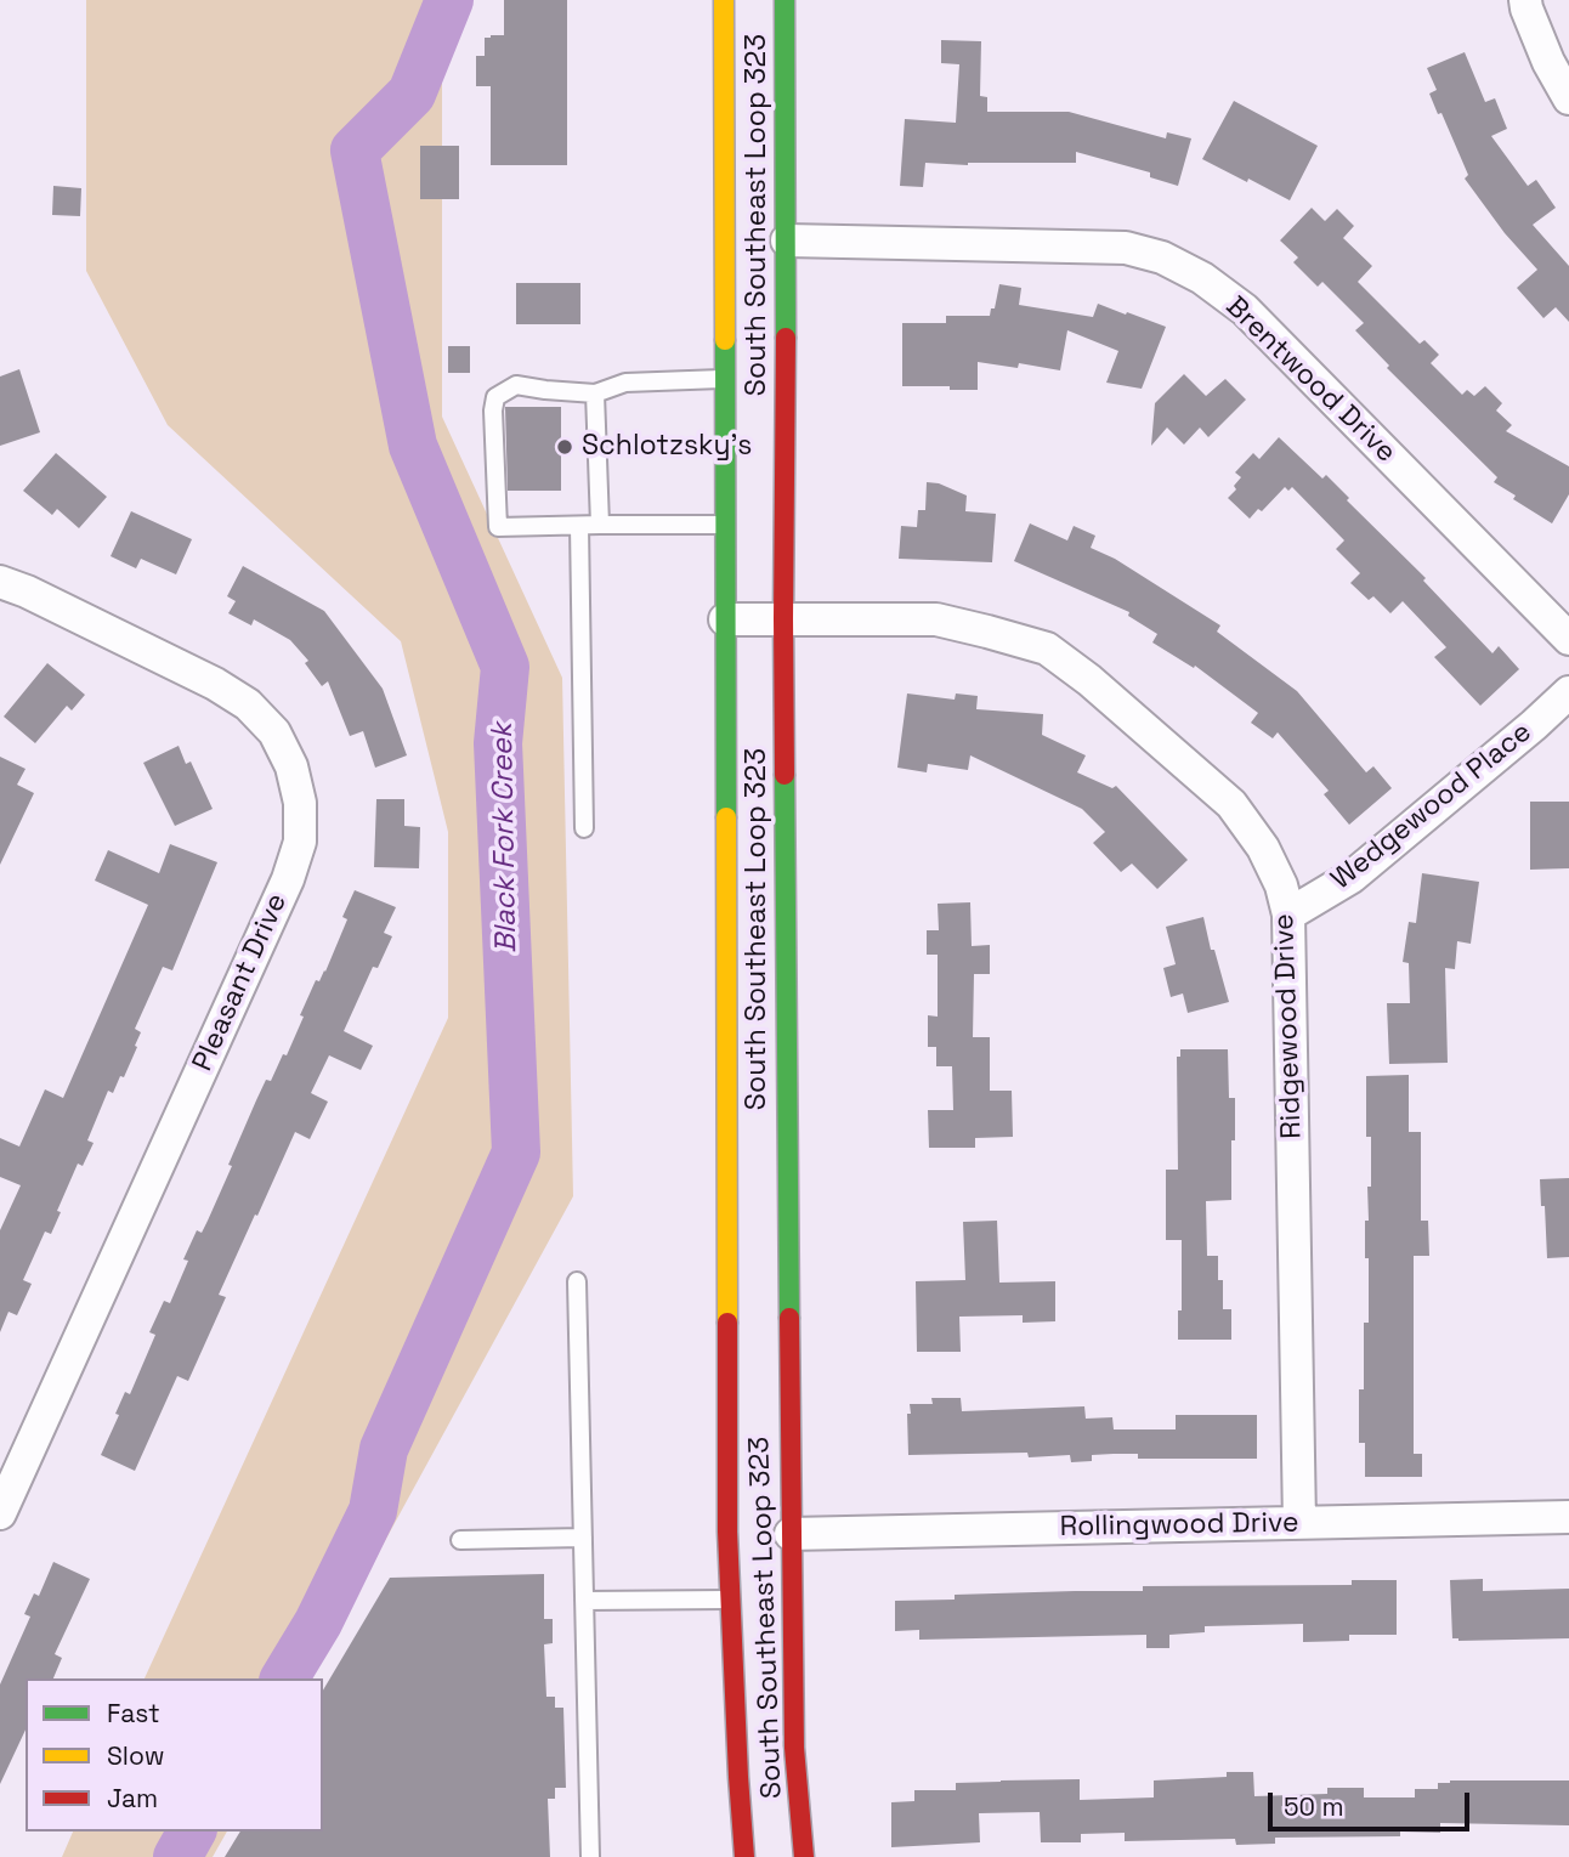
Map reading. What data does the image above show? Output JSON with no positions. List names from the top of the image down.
{
  "streets": {
    "highway": ["South Southeast Loop 323"],
    "street": [
      "Brentwood Drive",
      "Wedgewood Place",
      "Pleasant Drive",
      "Ridgewood Drive",
      "Rollingwood Drive"
    ]
  },
  "crossings": [
    ["South Southeast Loop 323", "Brentwood Drive"],
    ["South Southeast Loop 323", "Ridgewood Drive"],
    ["South Southeast Loop 323", "Rollingwood Drive"],
    ["Wedgewood Place", "Ridgewood Drive"],
    ["Ridgewood Drive", "Rollingwood Drive"]
  ],
  "water": ["Black Fork Creek"],
  "places": ["Schlotzsky's"],
  "legend": ["Fast", "Slow", "Jam"],
  "scale_bar": "50 m"
}
